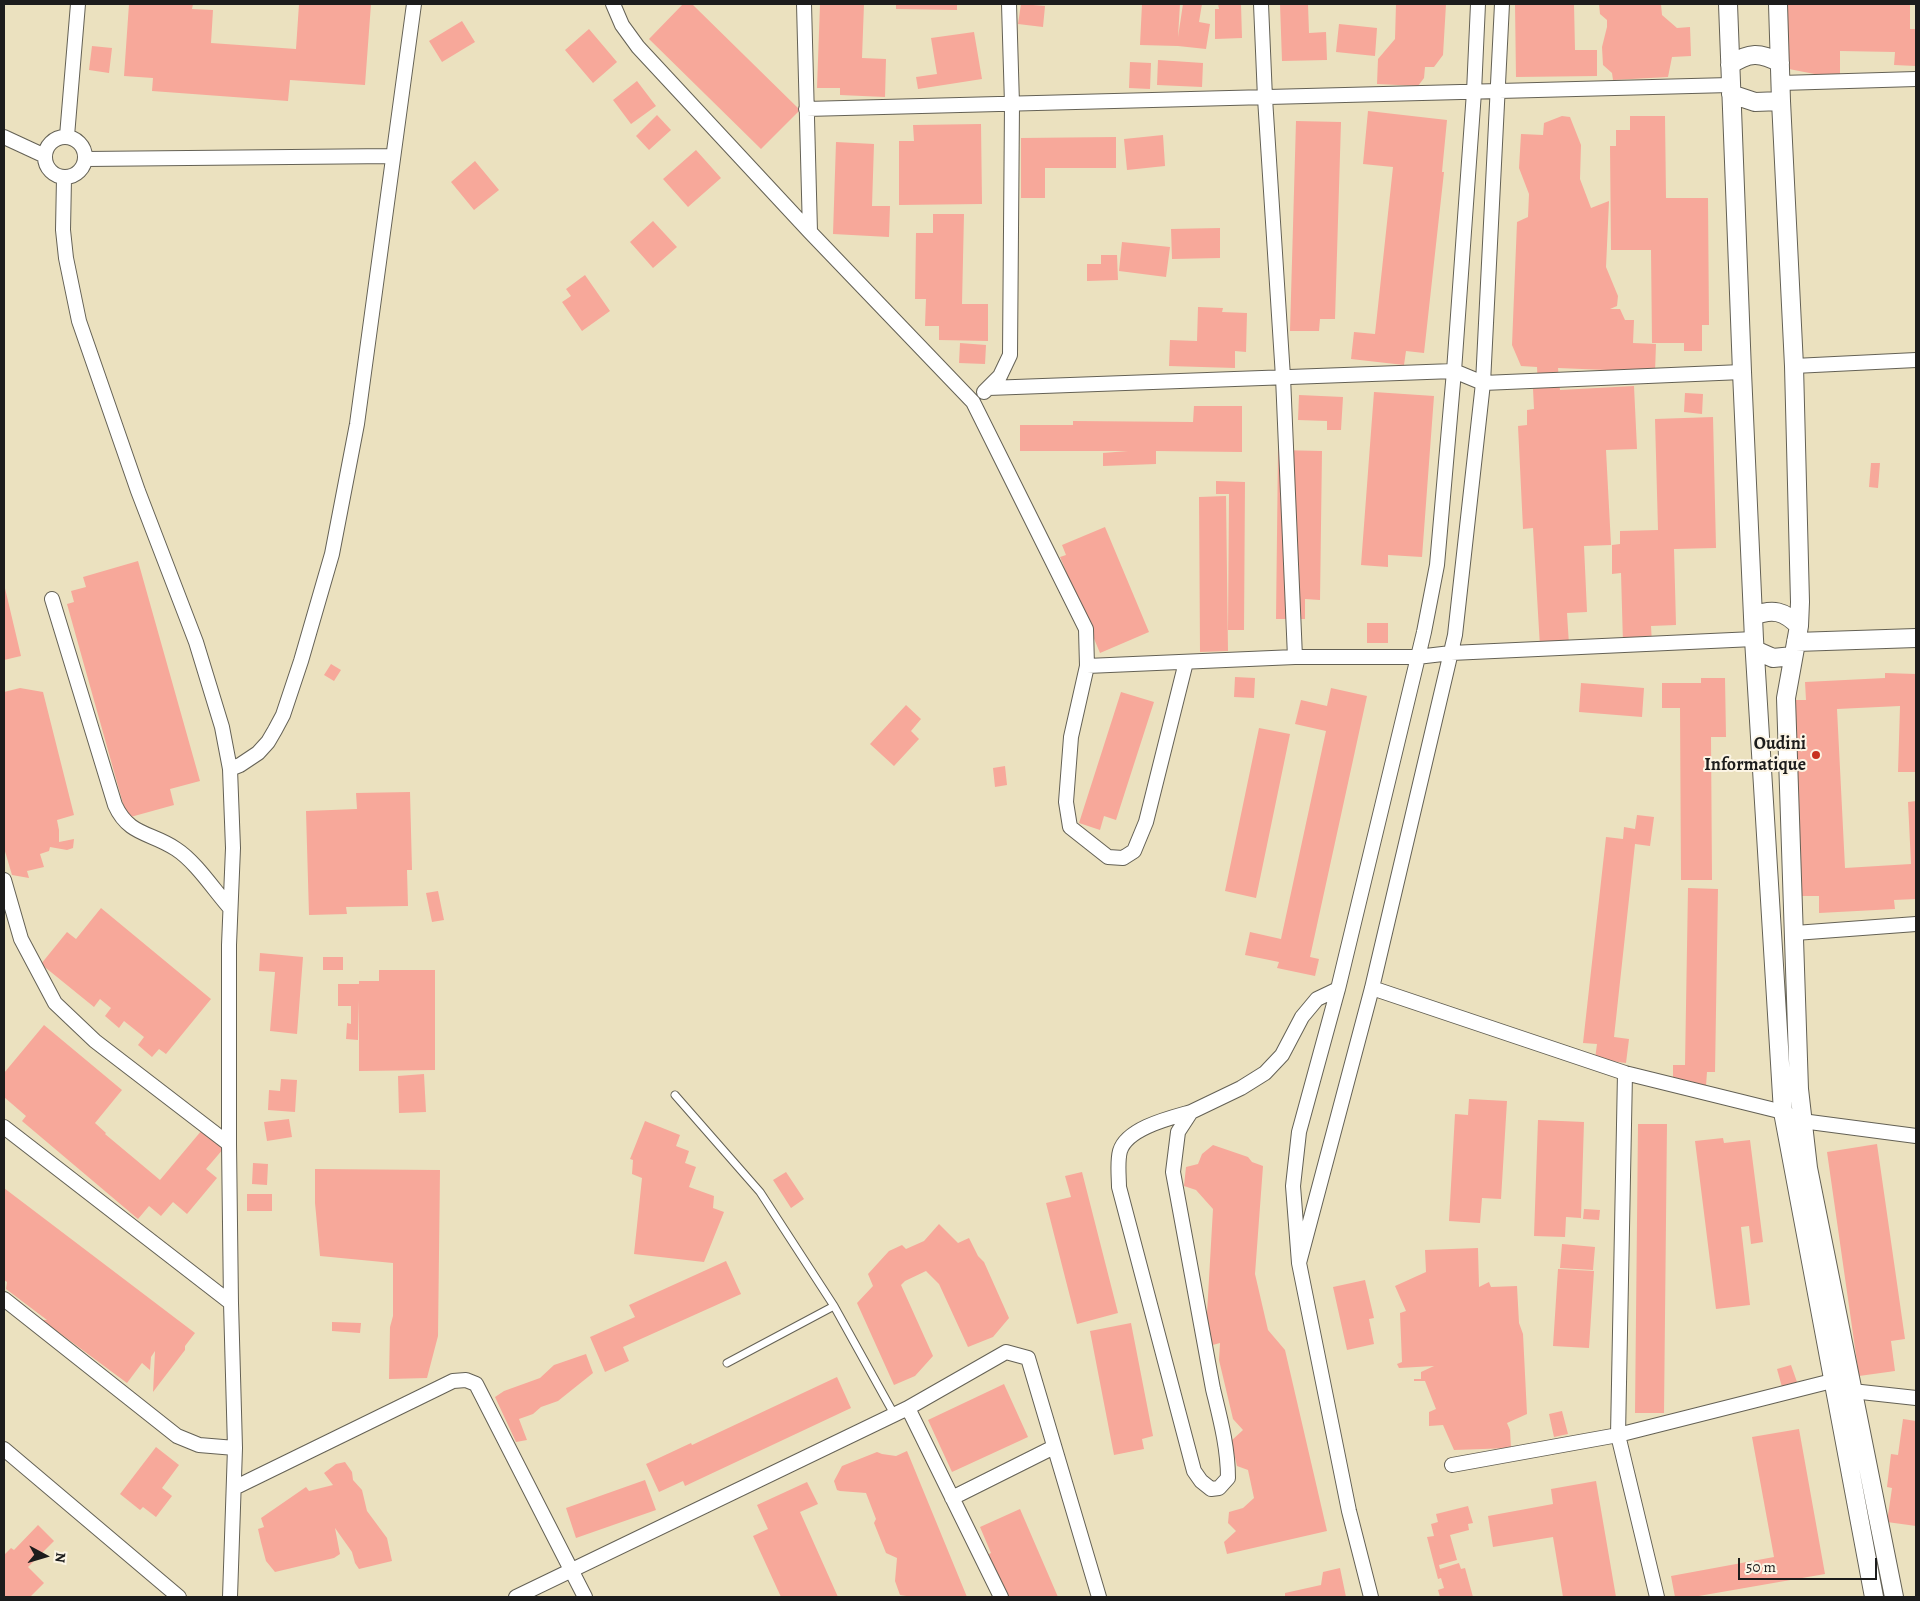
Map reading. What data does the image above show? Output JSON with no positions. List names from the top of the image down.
{
  "places": ["Oudini Informatique"],
  "scale_bar": "50 m",
  "north": "right"
}
